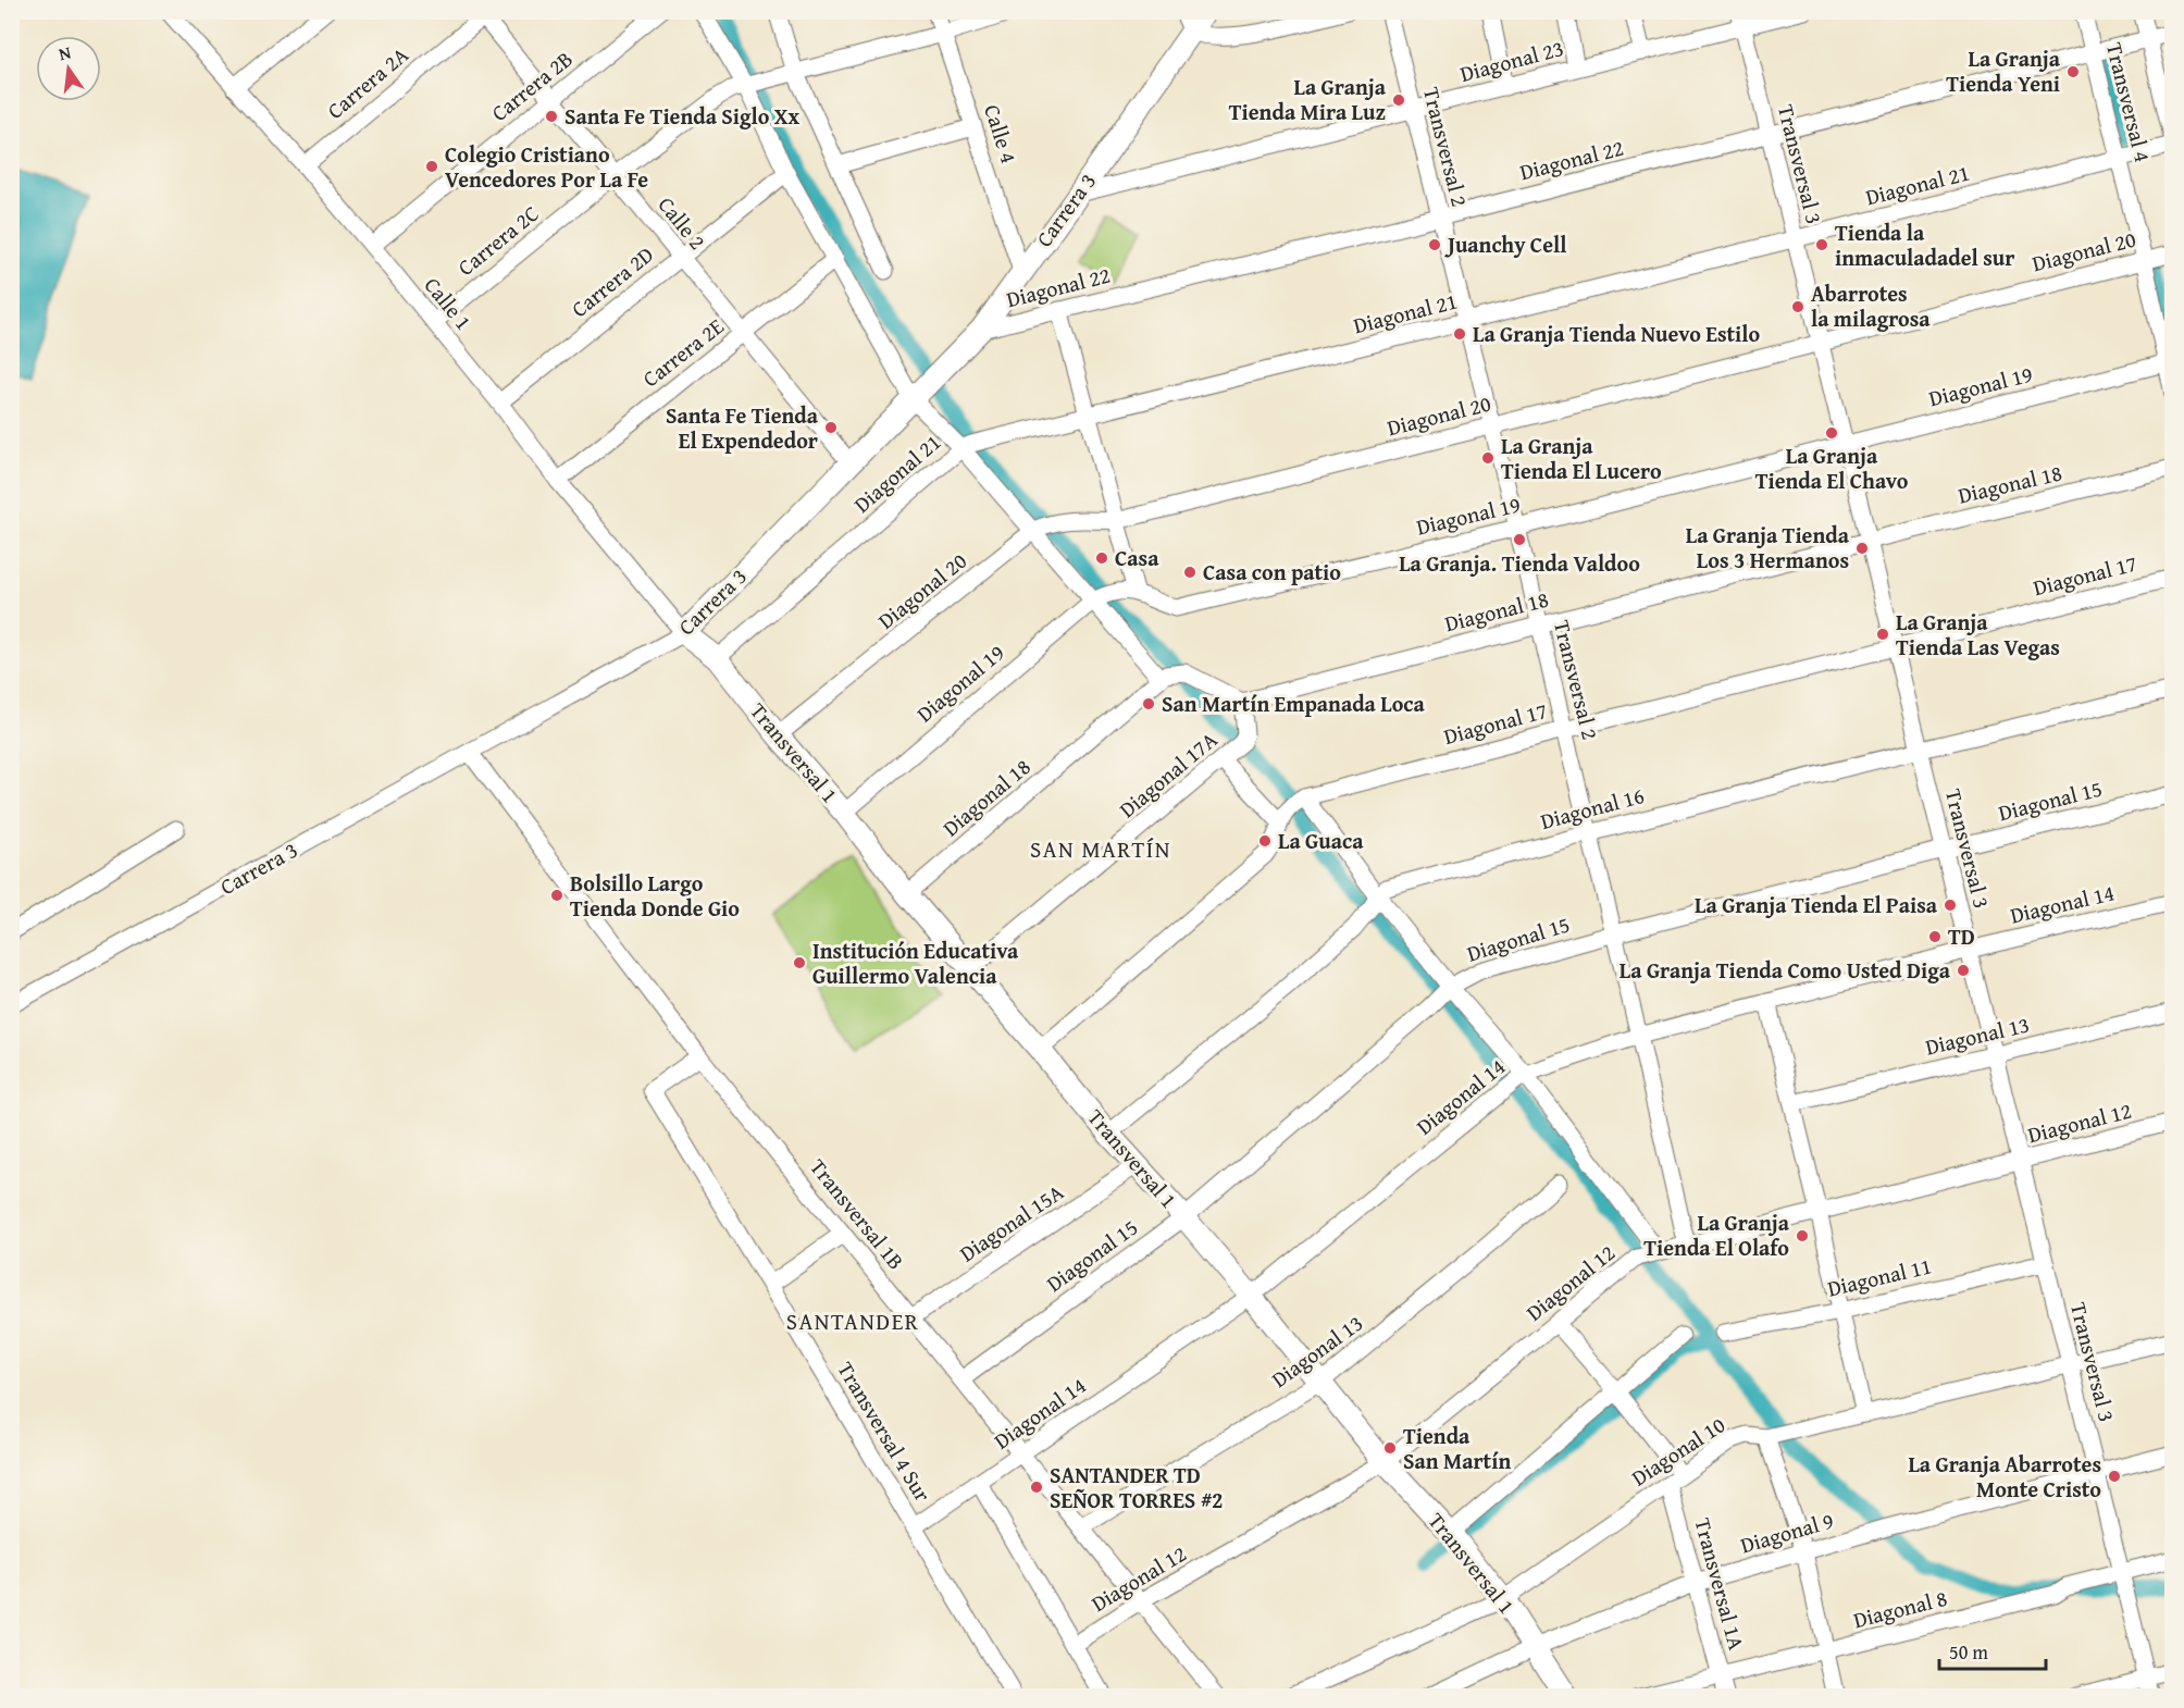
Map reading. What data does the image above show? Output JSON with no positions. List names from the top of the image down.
{
  "streets": {
    "street": [
      "Diagonal 23",
      "Carrera 2A",
      "Carrera 2B",
      "Transversal 4",
      "Calle 4",
      "Transversal 2",
      "Diagonal 22",
      "Transversal 3",
      "Diagonal 21",
      "Carrera 3",
      "Calle 2",
      "Carrera 2C",
      "Diagonal 20",
      "Carrera 2D",
      "Calle 1",
      "Carrera 2E",
      "Diagonal 19",
      "Diagonal 18",
      "Diagonal 17",
      "Transversal 1",
      "Diagonal 17A",
      "Diagonal 15",
      "Diagonal 16",
      "Diagonal 14",
      "Diagonal 13",
      "Diagonal 12",
      "Transversal 1B",
      "Diagonal 15A",
      "Diagonal 11",
      "Transversal 4 Sur",
      "Diagonal 10",
      "Diagonal 9",
      "Transversal 1A",
      "Diagonal 8"
    ]
  },
  "crossings": [
    ["Diagonal 23", "Transversal 2"],
    ["Diagonal 23", "Transversal 3"],
    ["Diagonal 23", "Carrera 3"],
    ["Carrera 2A", "Calle 2"],
    ["Carrera 2A", "Calle 1"],
    ["Carrera 2B", "Calle 2"],
    ["Carrera 2B", "Calle 1"],
    ["Transversal 4", "Diagonal 22"],
    ["Transversal 4", "Diagonal 21"],
    ["Transversal 4", "Diagonal 20"],
    ["Transversal 4", "Diagonal 19"],
    ["Calle 4", "Carrera 3"],
    ["Calle 4", "Carrera 2C"],
    ["Transversal 2", "Diagonal 22"],
    ["Transversal 2", "Diagonal 21"],
    ["Transversal 2", "Diagonal 20"],
    ["Transversal 2", "Diagonal 19"],
    ["Transversal 2", "Diagonal 18"],
    ["Transversal 2", "Diagonal 17"],
    ["Transversal 2", "Diagonal 15"],
    ["Transversal 2", "Diagonal 16"],
    ["Transversal 2", "Diagonal 14"],
    ["Transversal 2", "Diagonal 12"],
    ["Diagonal 22", "Transversal 3"],
    ["Diagonal 22", "Carrera 3"],
    ["Transversal 3", "Diagonal 21"],
    ["Transversal 3", "Diagonal 20"],
    ["Transversal 3", "Diagonal 19"],
    ["Transversal 3", "Diagonal 18"],
    ["Transversal 3", "Diagonal 17"],
    ["Transversal 3", "Diagonal 15"],
    ["Transversal 3", "Diagonal 16"],
    ["Transversal 3", "Diagonal 14"],
    ["Transversal 3", "Diagonal 13"],
    ["Transversal 3", "Diagonal 12"],
    ["Transversal 3", "Diagonal 11"],
    ["Transversal 3", "Diagonal 10"],
    ["Transversal 3", "Diagonal 9"],
    ["Transversal 3", "Diagonal 8"],
    ["Diagonal 21", "Transversal 1"],
    ["Carrera 3", "Calle 2"],
    ["Carrera 3", "Calle 1"],
    ["Carrera 3", "Transversal 1"],
    ["Carrera 3", "Transversal 1B"],
    ["Calle 2", "Carrera 2C"],
    ["Calle 2", "Carrera 2D"],
    ["Calle 2", "Carrera 2E"],
    ["Carrera 2C", "Calle 1"],
    ["Diagonal 20", "Transversal 1"],
    ["Carrera 2D", "Calle 1"],
    ["Calle 1", "Carrera 2E"],
    ["Calle 1", "Transversal 1"],
    ["Diagonal 19", "Transversal 1"],
    ["Diagonal 18", "Transversal 1"],
    ["Diagonal 18", "Diagonal 17A"],
    ["Transversal 1", "Diagonal 17A"],
    ["Transversal 1", "Diagonal 15"],
    ["Transversal 1", "Diagonal 16"],
    ["Transversal 1", "Diagonal 14"],
    ["Transversal 1", "Diagonal 13"],
    ["Transversal 1", "Diagonal 12"],
    ["Transversal 1", "Diagonal 15A"],
    ["Transversal 1", "Diagonal 10"],
    ["Transversal 1", "Diagonal 9"],
    ["Diagonal 15", "Transversal 1B"],
    ["Diagonal 14", "Transversal 1B"],
    ["Diagonal 14", "Transversal 4 Sur"],
    ["Diagonal 13", "Transversal 1B"],
    ["Diagonal 12", "Transversal 1B"],
    ["Transversal 1B", "Diagonal 15A"],
    ["Transversal 1B", "Transversal 4 Sur"],
    ["Diagonal 10", "Transversal 1A"],
    ["Diagonal 9", "Transversal 1A"],
    ["Transversal 1A", "Diagonal 8"]
  ],
  "districts": ["SAN MARTÍN", "SANTANDER"],
  "places": [
    "La Granja Tienda Yeni",
    "La Granja Tienda Mira Luz",
    "Santa Fe Tienda Siglo Xx",
    "Colegio Cristiano Vencedores Por La Fe",
    "Juanchy Cell",
    "Tienda la inmaculadadel sur",
    "Abarrotes la milagrosa",
    "La Granja Tienda Nuevo Estilo",
    "Santa Fe Tienda El Expendedor",
    "La Granja Tienda El Chavo",
    "La Granja Tienda El Lucero",
    "La Granja. Tienda Valdoo",
    "La Granja Tienda Los 3 Hermanos",
    "Casa",
    "Casa con patio",
    "La Granja Tienda Las Vegas",
    "San Martín Empanada Loca",
    "La Guaca",
    "Bolsillo Largo Tienda Donde Gio",
    "La Granja Tienda El Paisa",
    "TD",
    "Institución Educativa Guillermo Valencia",
    "La Granja Tienda Como Usted Diga",
    "La Granja Tienda El Olafo",
    "Tienda San Martín",
    "La Granja Abarrotes Monte Cristo",
    "SANTANDER TD SEÑOR TORRES #2"
  ],
  "scale_bar": "50 m",
  "north": "top"
}
